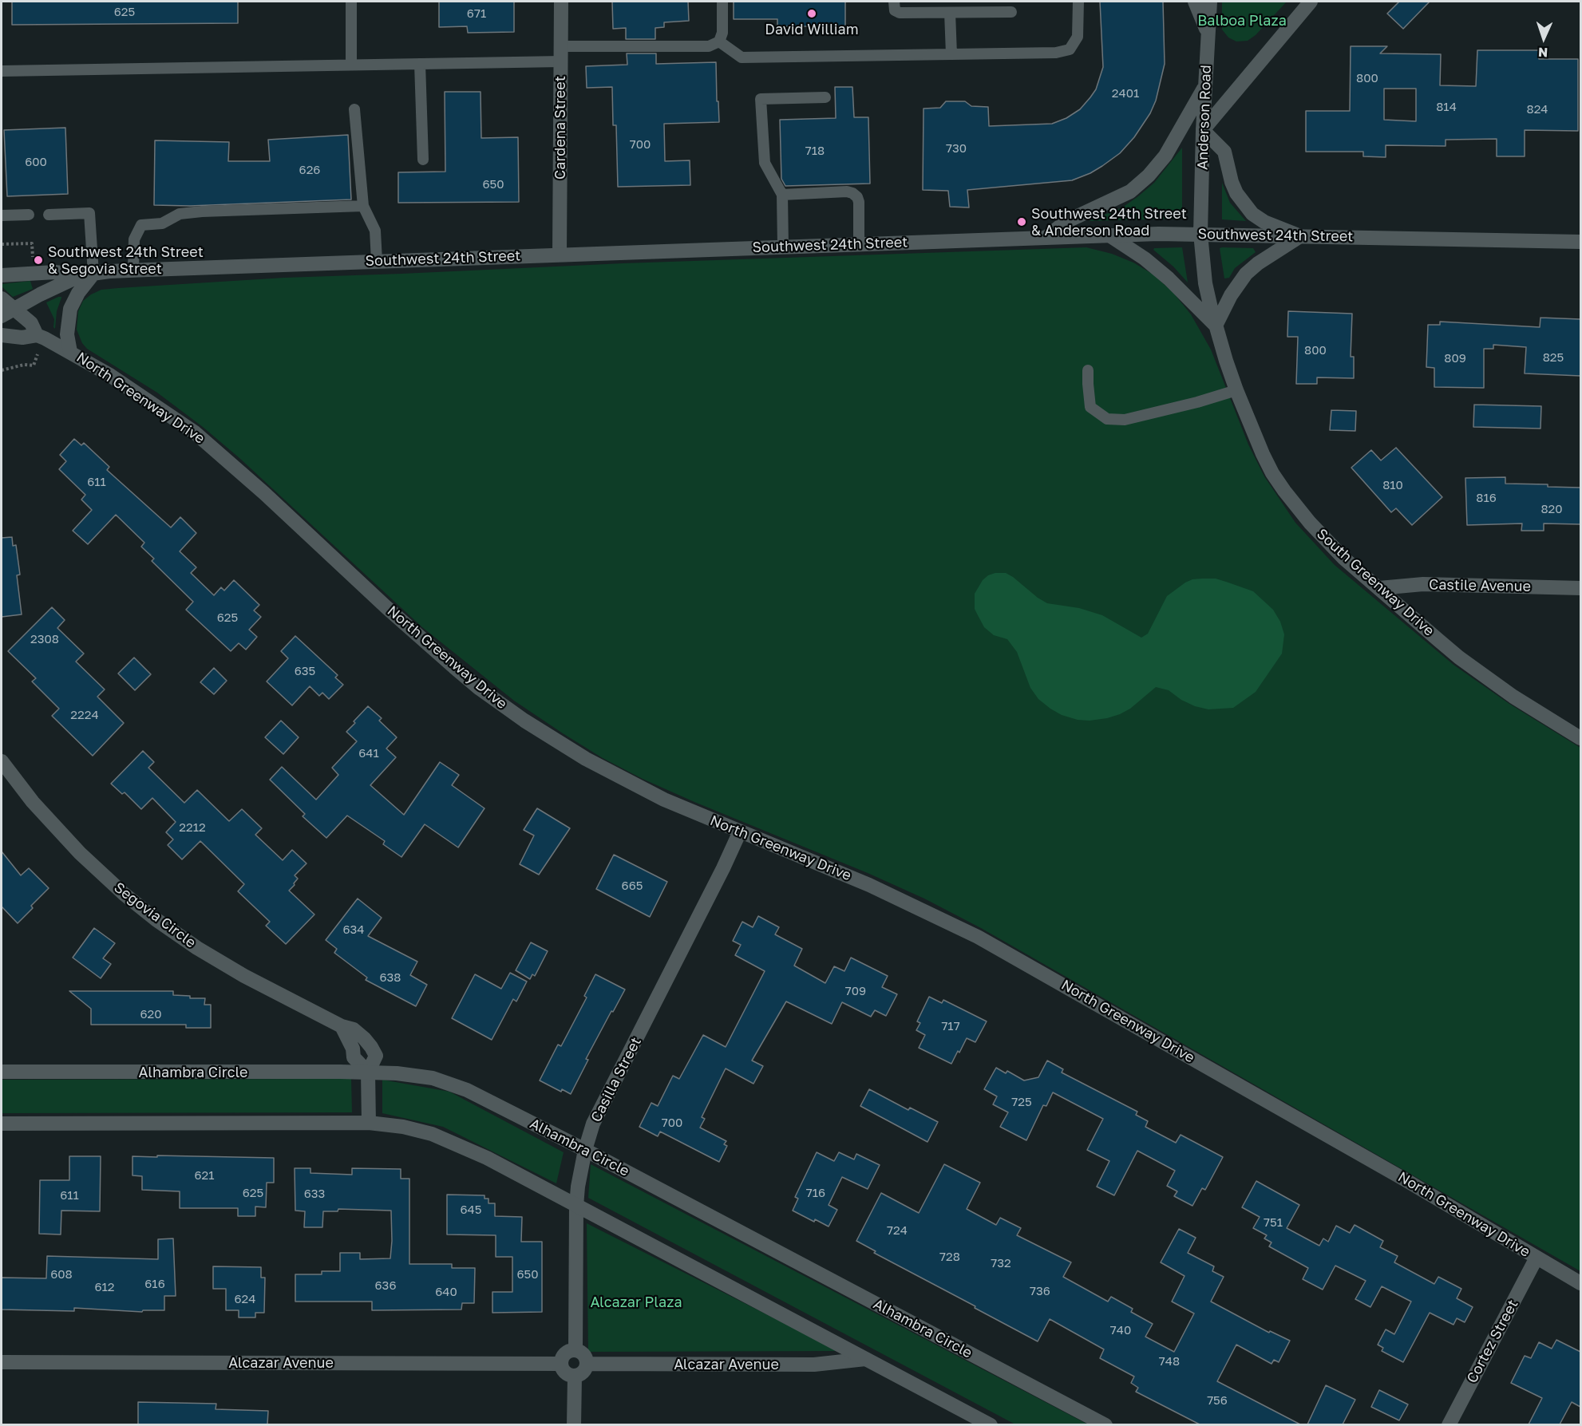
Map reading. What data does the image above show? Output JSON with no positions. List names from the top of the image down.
{
  "streets": {
    "street": [
      "Anderson Road",
      "Cardena Street",
      "Southwest 24th Street",
      "North Greenway Drive",
      "South Greenway Drive",
      "Castile Avenue",
      "Segovia Circle",
      "Alhambra Circle",
      "Casilla Street",
      "Cortez Street",
      "Alcazar Avenue"
    ]
  },
  "crossings": [
    ["Anderson Road", "Southwest 24th Street"],
    ["Anderson Road", "South Greenway Drive"],
    ["Cardena Street", "Southwest 24th Street"],
    ["Southwest 24th Street", "North Greenway Drive"],
    ["Southwest 24th Street", "South Greenway Drive"],
    ["North Greenway Drive", "Casilla Street"],
    ["North Greenway Drive", "Cortez Street"],
    ["South Greenway Drive", "Castile Avenue"],
    ["Segovia Circle", "Alhambra Circle"],
    ["Alhambra Circle", "Casilla Street"],
    ["Casilla Street", "Alcazar Avenue"]
  ],
  "parks": ["Balboa Plaza", "Alcazar Plaza"],
  "places": ["David William", "Southwest 24th Street & Anderson Road", "Southwest 24th Street & Segovia Street"],
  "house_numbers": [
    "625",
    "671",
    "800",
    "2401",
    "814",
    "824",
    "700",
    "730",
    "718",
    "600",
    "626",
    "650",
    "800",
    "825",
    "809",
    "611",
    "810",
    "816",
    "820",
    "625",
    "2308",
    "635",
    "2224",
    "641",
    "2212",
    "665",
    "634",
    "638",
    "709",
    "620",
    "717",
    "725",
    "700",
    "621",
    "625",
    "716",
    "633",
    "611",
    "645",
    "751",
    "724",
    "728",
    "732",
    "608",
    "650",
    "616",
    "636",
    "612",
    "736",
    "640",
    "624",
    "740",
    "748",
    "756"
  ],
  "north": "bottom"
}
